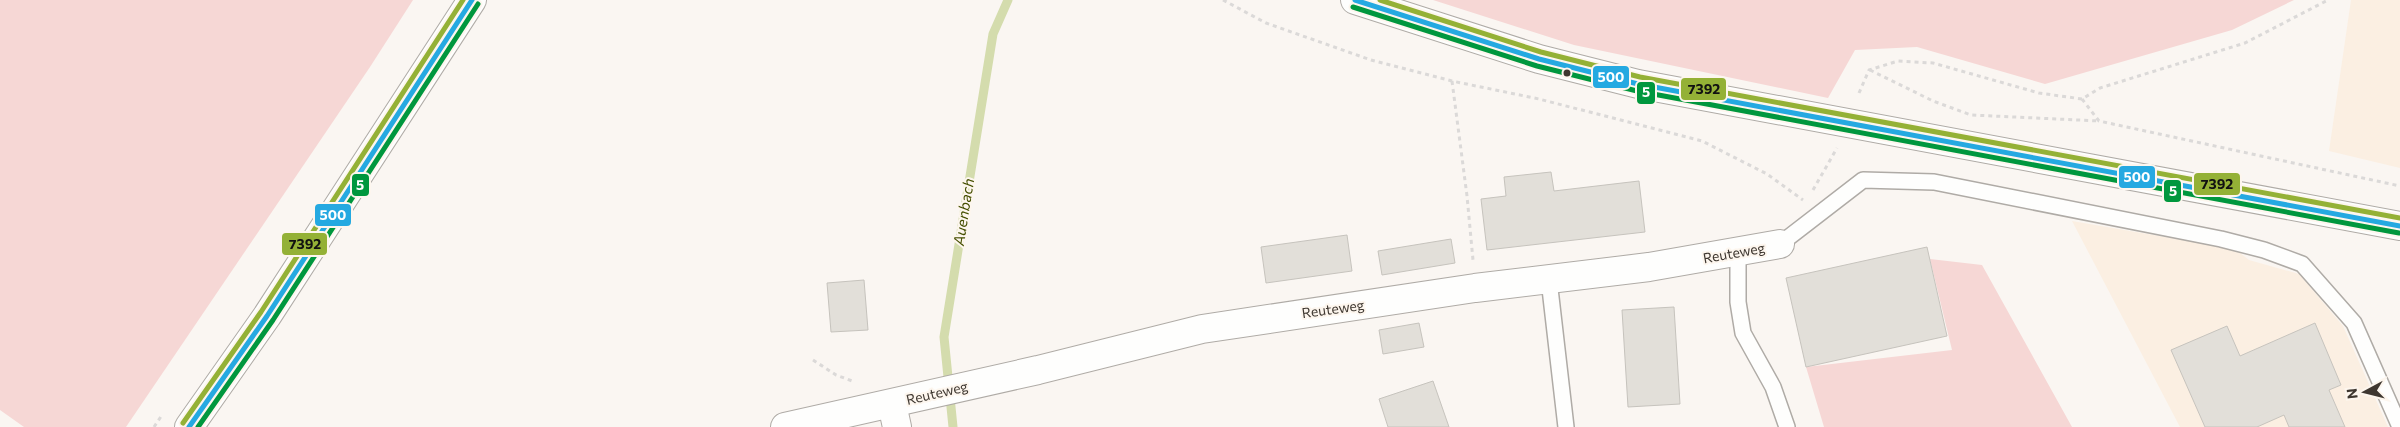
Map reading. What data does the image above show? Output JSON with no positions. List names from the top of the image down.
{
  "streets": {
    "street": ["Reuteweg"]
  },
  "water": ["Auenbach"],
  "lines": ["transit line 500", "transit line 7392", "transit line 5"],
  "north": "left"
}
